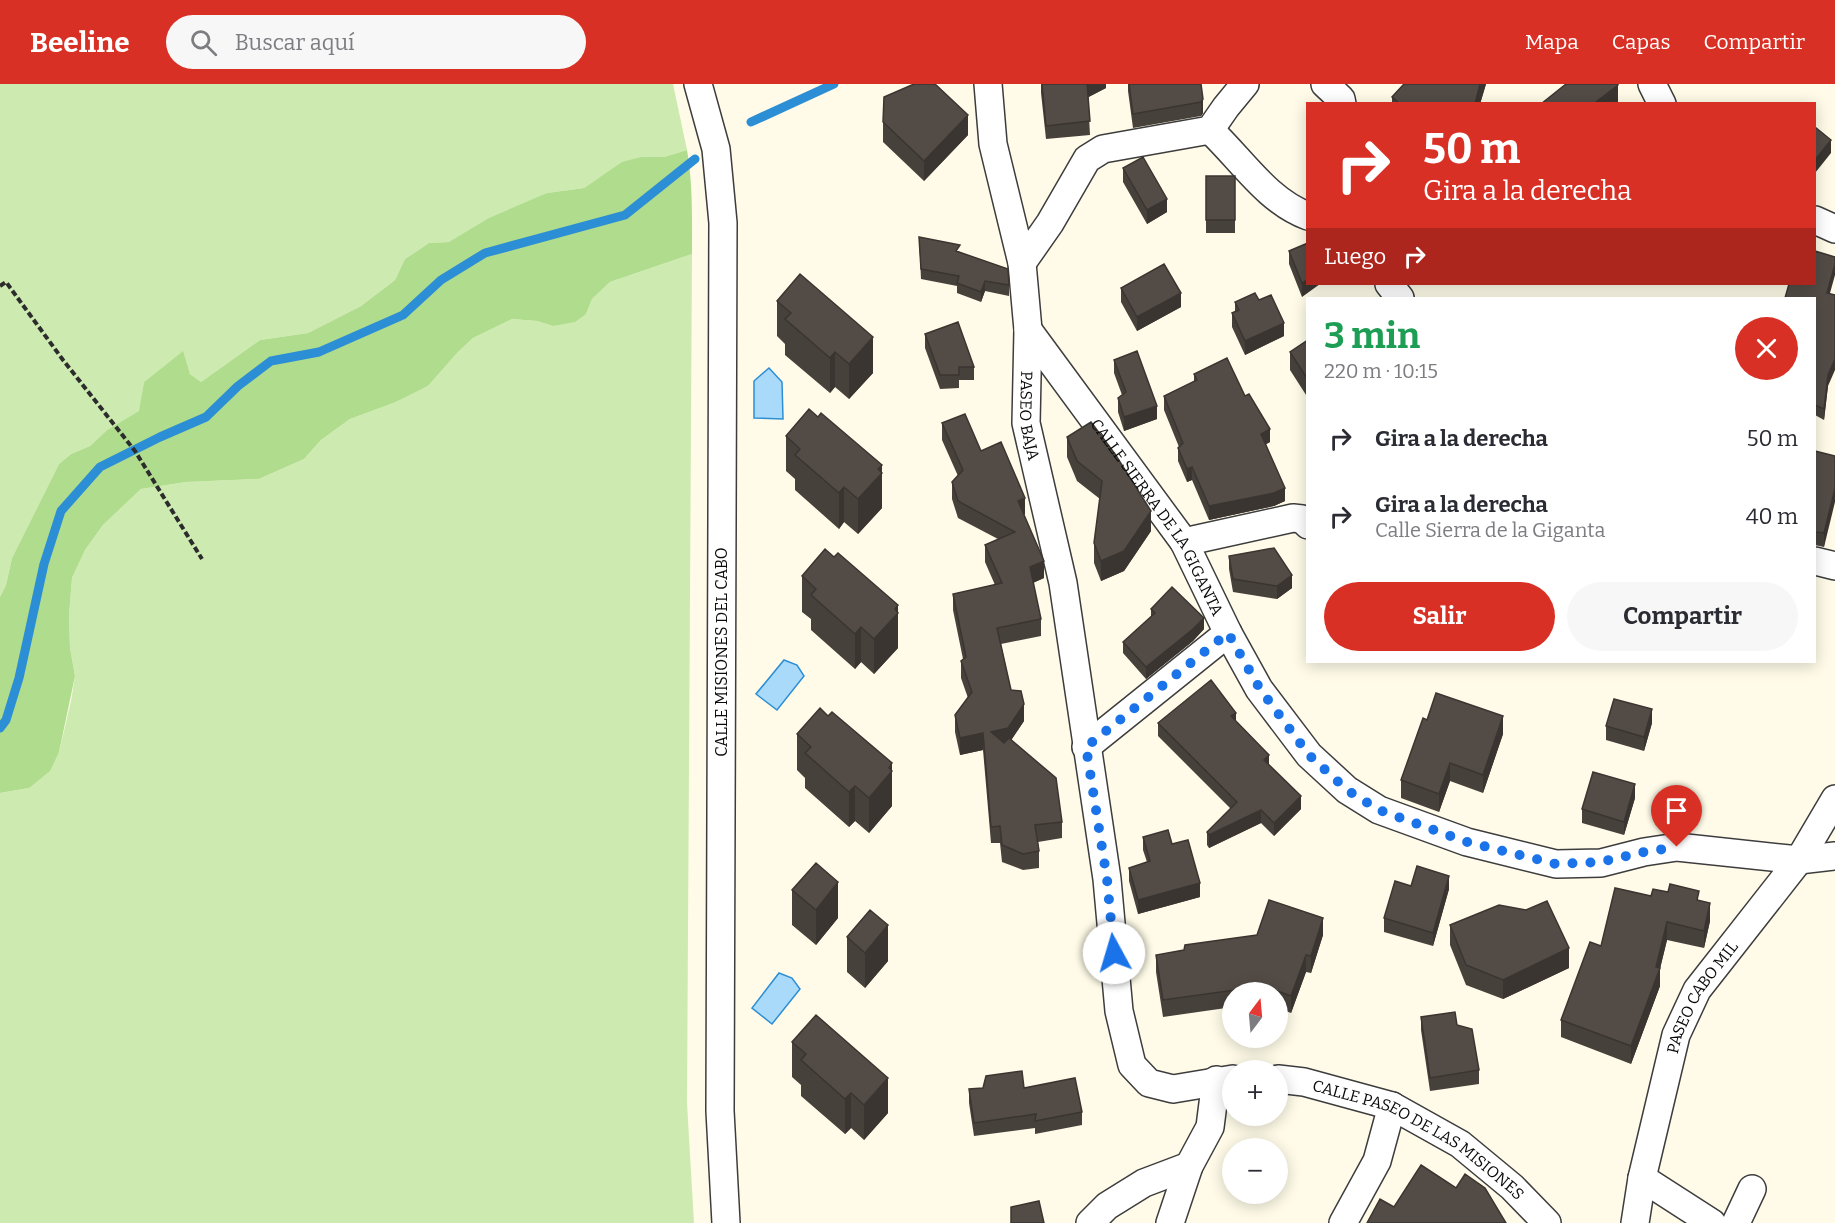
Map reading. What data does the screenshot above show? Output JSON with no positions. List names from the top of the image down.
{
  "streets": {
    "street": [
      "PASEO BAJA",
      "CALLE SIERRA DE LA GIGANTA",
      "CALLE MISIONES DEL CABO",
      "PASEO CABO MIL",
      "CALLE PASEO DE LAS MISIONES"
    ]
  },
  "crossings": [
    ["PASEO BAJA", "CALLE SIERRA DE LA GIGANTA"],
    ["CALLE SIERRA DE LA GIGANTA", "PASEO CABO MIL"]
  ],
  "north": "top",
  "page": {
    "header": "Beeline",
    "search": "Buscar aquí",
    "nav": ["Mapa", "Capas", "Compartir"],
    "turn": ["50 m", "Gira a la derecha"],
    "then": "Luego",
    "heading": ["3 min", "220 m · 10:15"],
    "list": [
      {
        "name": "Gira a la derecha",
        "value": "50 m"
      },
      {
        "name": "Gira a la derecha",
        "note": "Calle Sierra de la Giganta",
        "value": "40 m"
      }
    ],
    "buttons": ["Salir", "Compartir"],
    "map_buttons": ["+", "−"]
  }
}
